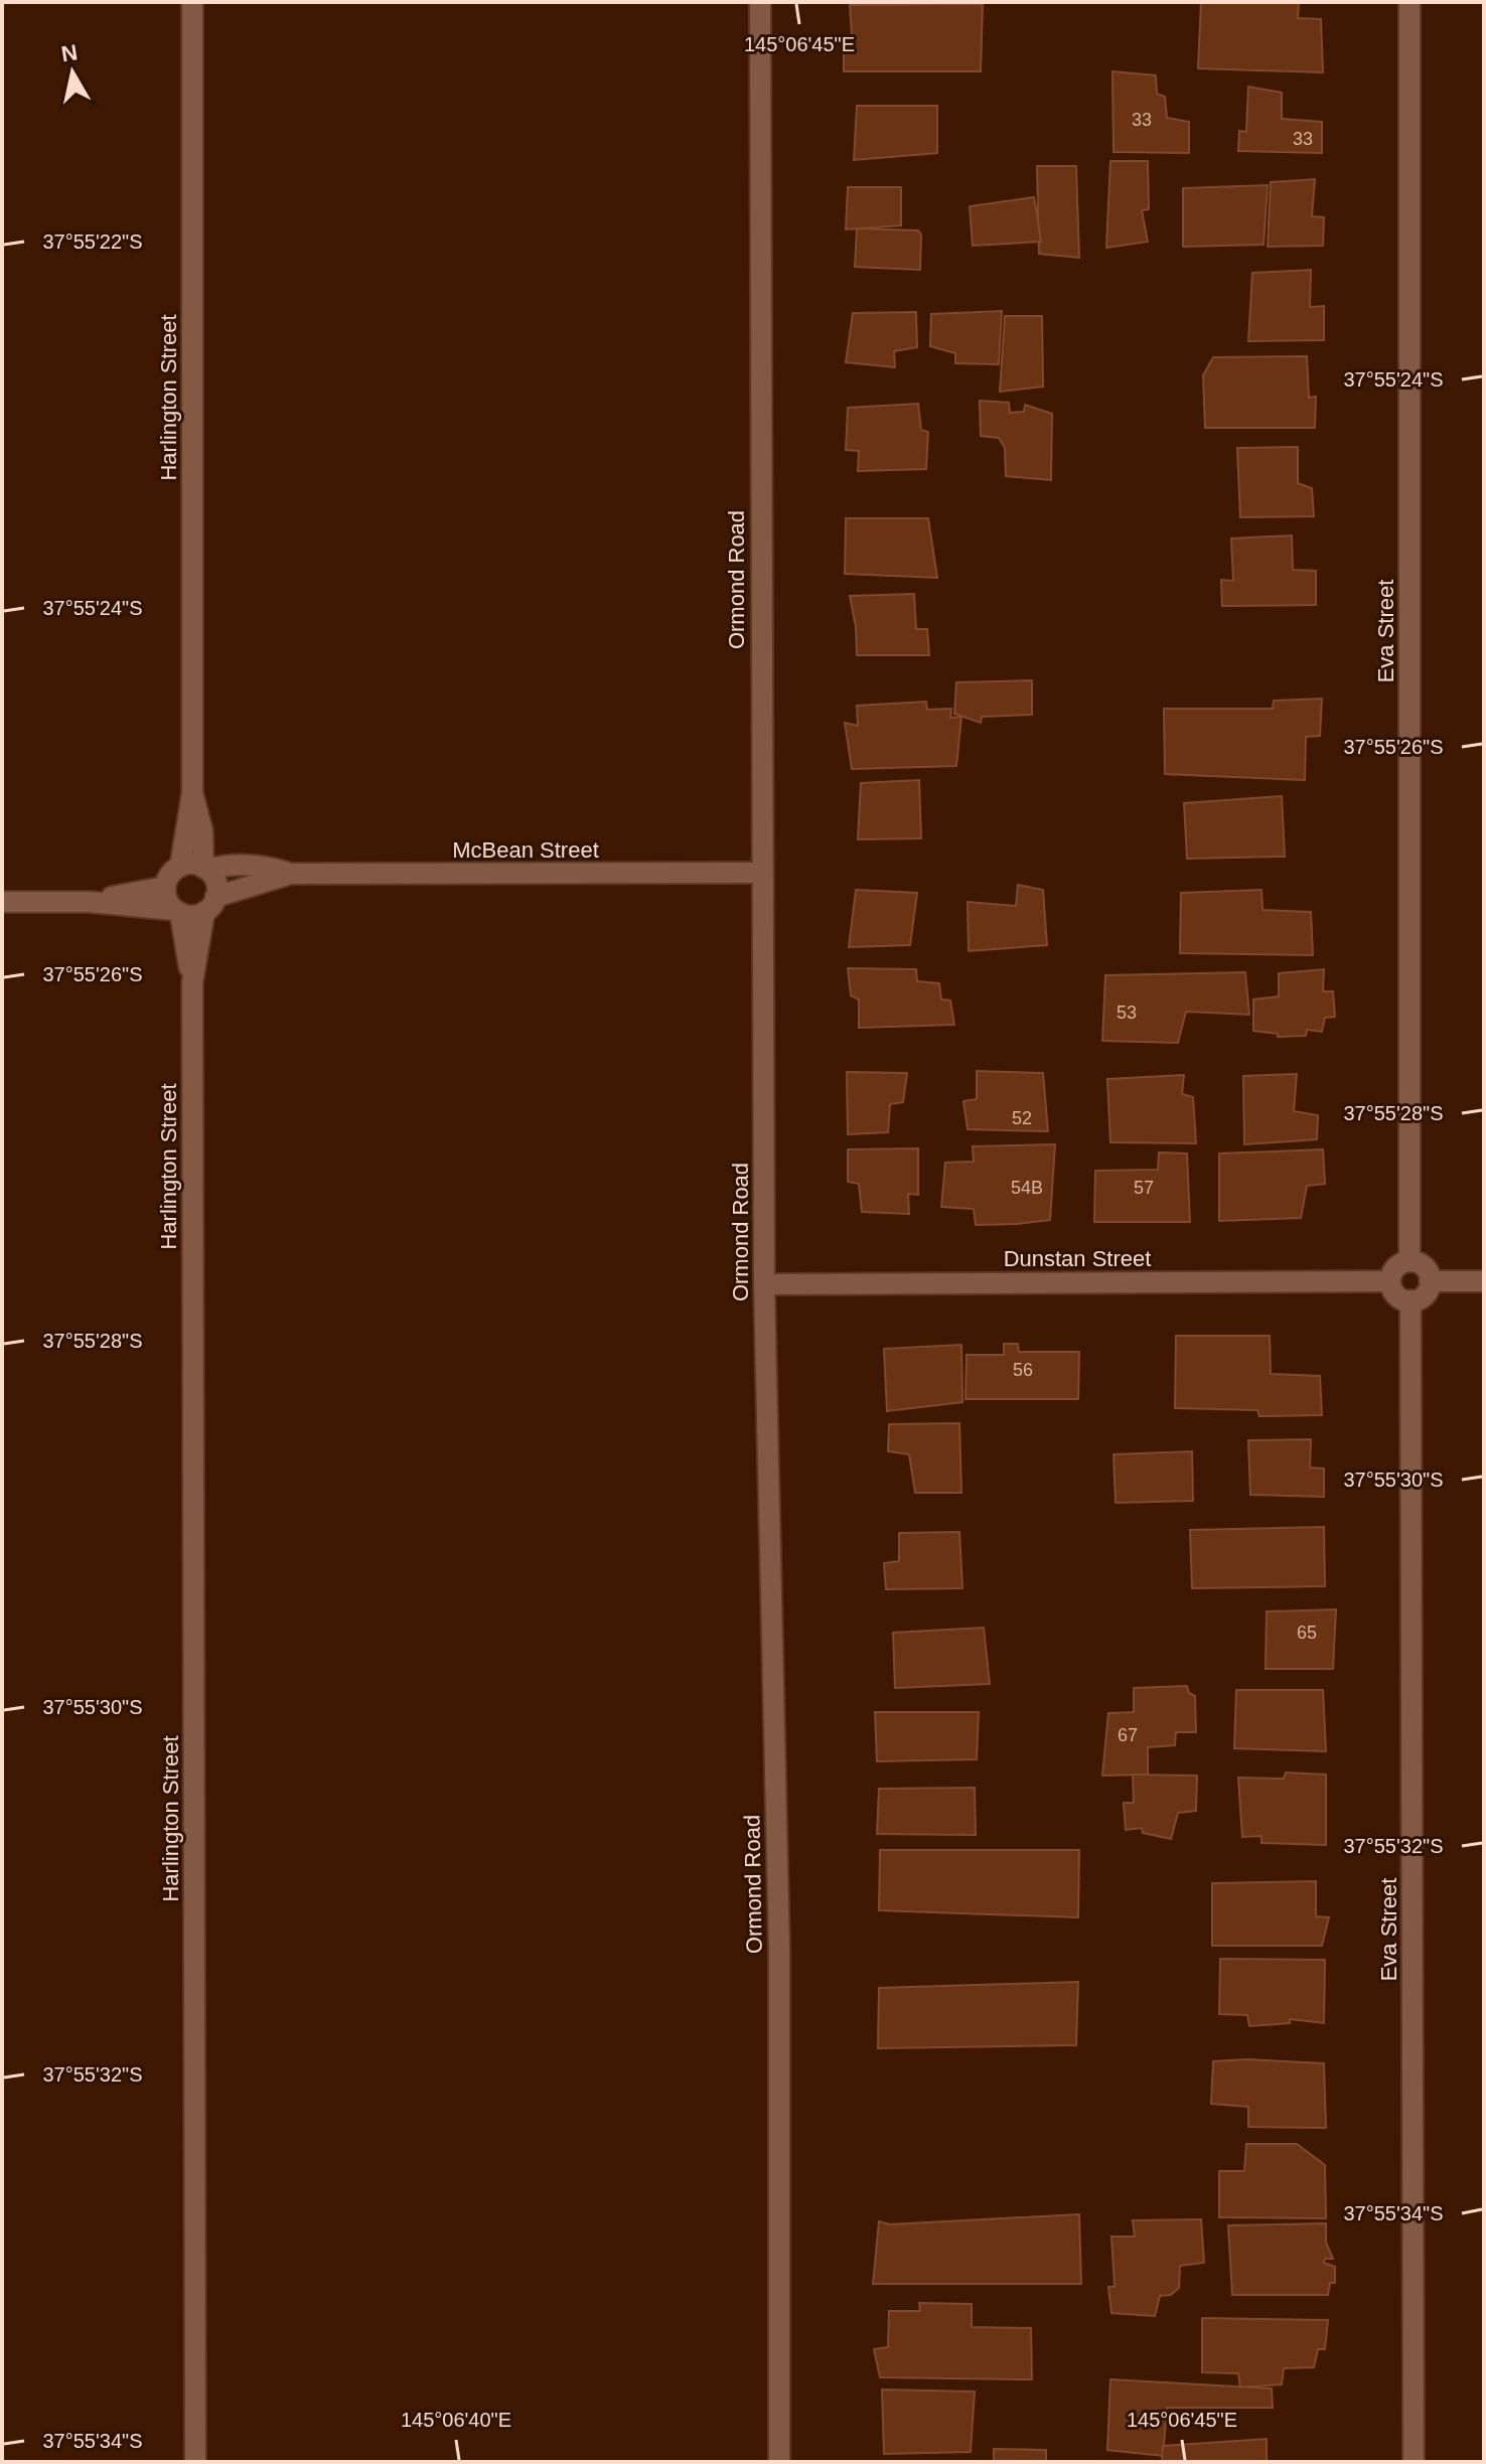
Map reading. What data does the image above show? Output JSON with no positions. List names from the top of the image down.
{
  "streets": {
    "street": [
      "Harlington Street",
      "Ormond Road",
      "Eva Street",
      "McBean Street",
      "Dunstan Street"
    ]
  },
  "crossings": [
    ["Harlington Street", "McBean Street"],
    ["Ormond Road", "McBean Street"],
    ["Ormond Road", "Dunstan Street"],
    ["Eva Street", "Dunstan Street"]
  ],
  "house_numbers": [
    "33",
    "33",
    "53",
    "52",
    "54B",
    "57",
    "56",
    "65",
    "67"
  ],
  "north": "top",
  "coordinates": [
    "145°06'45\"E",
    "37°55'22\"S",
    "37°55'24\"S",
    "37°55'26\"S",
    "37°55'28\"S",
    "37°55'30\"S",
    "37°55'32\"S",
    "37°55'34\"S",
    "145°06'40\"E"
  ]
}
